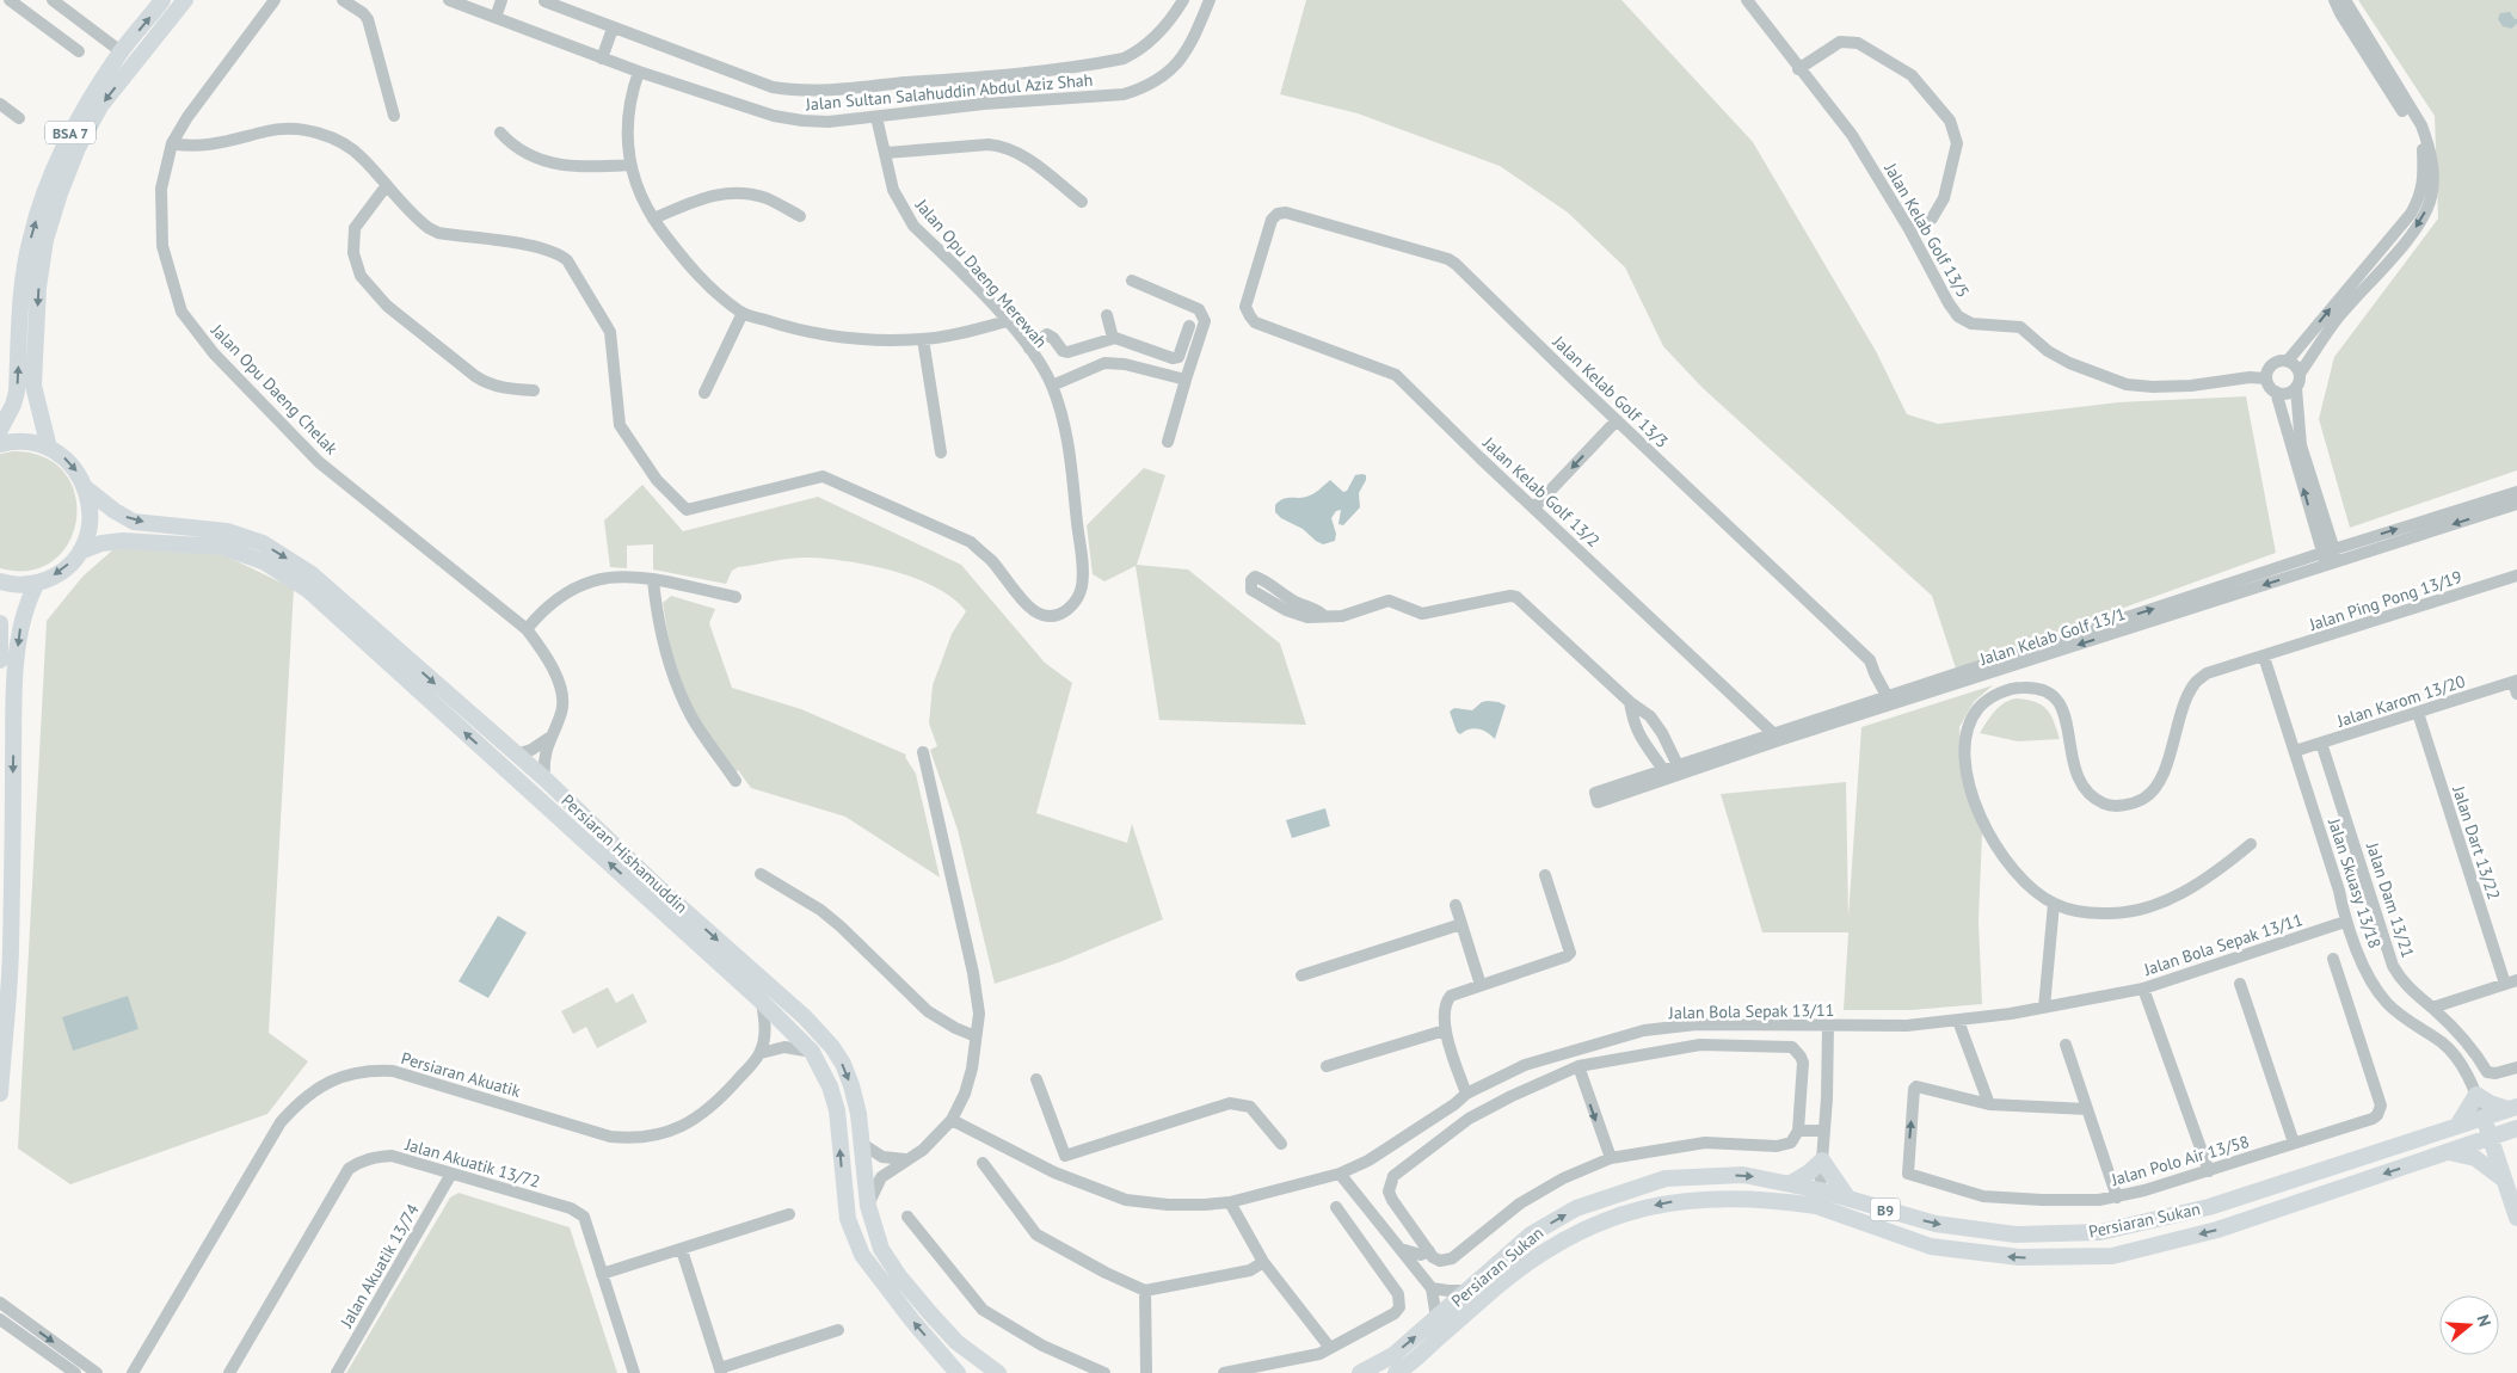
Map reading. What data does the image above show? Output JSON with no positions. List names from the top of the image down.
{
  "streets": {
    "main road": [
      "BSA 7",
      "Persiaran Hishamuddin",
      "B9",
      "Persiaran Sukan"
    ],
    "street": [
      "Jalan Sultan Salahuddin Abdul Aziz Shah",
      "Jalan Kelab Golf 13/5",
      "Jalan Opu Daeng Merewah",
      "Jalan Opu Daeng Chelak",
      "Jalan Kelab Golf 13/3",
      "Jalan Kelab Golf 13/2",
      "Jalan Ping Pong 13/19",
      "Jalan Karom 13/20",
      "Jalan Dart 13/22",
      "Jalan Skuasy 13/18",
      "Jalan Dam 13/21",
      "Jalan Bola Sepak 13/11",
      "Persiaran Akuatik",
      "Jalan Polo Air 13/58",
      "Jalan Akuatik 13/72",
      "Jalan Akuatik 13/74"
    ]
  },
  "crossings": [
    ["Jalan Sultan Salahuddin Abdul Aziz Shah", "Jalan Opu Daeng Merewah"],
    ["Jalan Opu Daeng Merewah", "Jalan Opu Daeng Chelak"],
    ["Jalan Opu Daeng Chelak", "Persiaran Hishamuddin"],
    ["Jalan Kelab Golf 13/3", "Jalan Kelab Golf 13/2"],
    ["Jalan Ping Pong 13/19", "Jalan Skuasy 13/18"],
    ["Jalan Karom 13/20", "Jalan Dart 13/22"],
    ["Jalan Karom 13/20", "Jalan Skuasy 13/18"],
    ["Jalan Karom 13/20", "Jalan Dam 13/21"],
    ["Jalan Skuasy 13/18", "Jalan Bola Sepak 13/11"],
    ["Jalan Skuasy 13/18", "Persiaran Sukan"],
    ["Jalan Akuatik 13/72", "Jalan Akuatik 13/74"]
  ],
  "north": "right"
}
